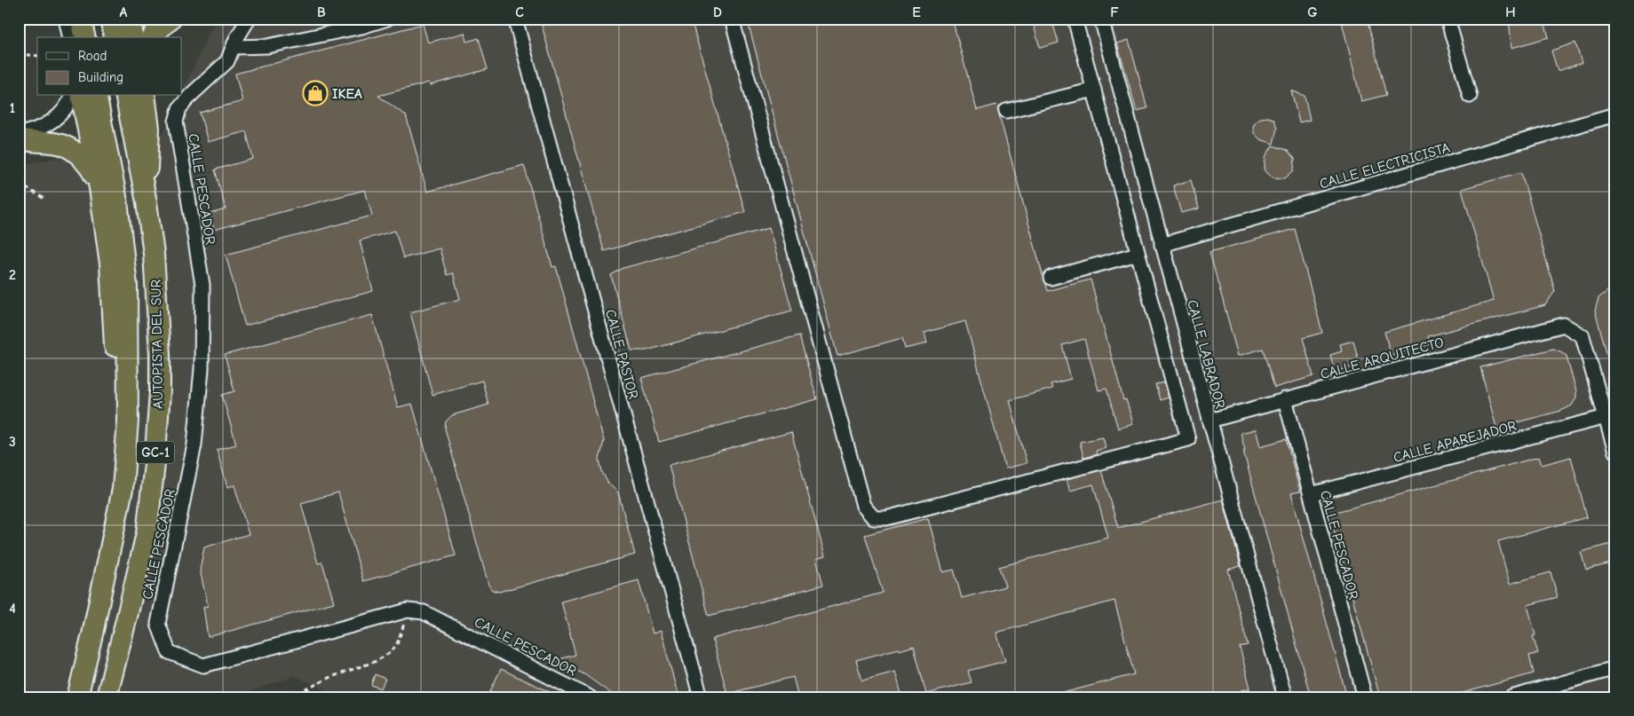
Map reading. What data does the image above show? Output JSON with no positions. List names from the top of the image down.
{
  "streets": {
    "highway": ["AUTOPISTA DEL SUR", "GC-1"],
    "street": [
      "CALLE ELECTRICISTA",
      "CALLE PESCADOR",
      "CALLE PASTOR",
      "CALLE LABRADOR",
      "CALLE ARQUITECTO",
      "CALLE APAREJADOR"
    ]
  },
  "crossings": [
    ["CALLE ELECTRICISTA", "CALLE LABRADOR"],
    ["CALLE PESCADOR", "CALLE ARQUITECTO"],
    ["CALLE PESCADOR", "CALLE APAREJADOR"],
    ["CALLE LABRADOR", "CALLE ARQUITECTO"],
    ["CALLE ARQUITECTO", "CALLE APAREJADOR"]
  ],
  "places": {
    "shop": ["IKEA"]
  },
  "legend": ["Road", "Building"],
  "grid": {
    "columns": [
      "A",
      "B",
      "C",
      "D",
      "E",
      "F",
      "G",
      "H"
    ],
    "rows": [
      "1",
      "2",
      "3",
      "4"
    ]
  }
}
